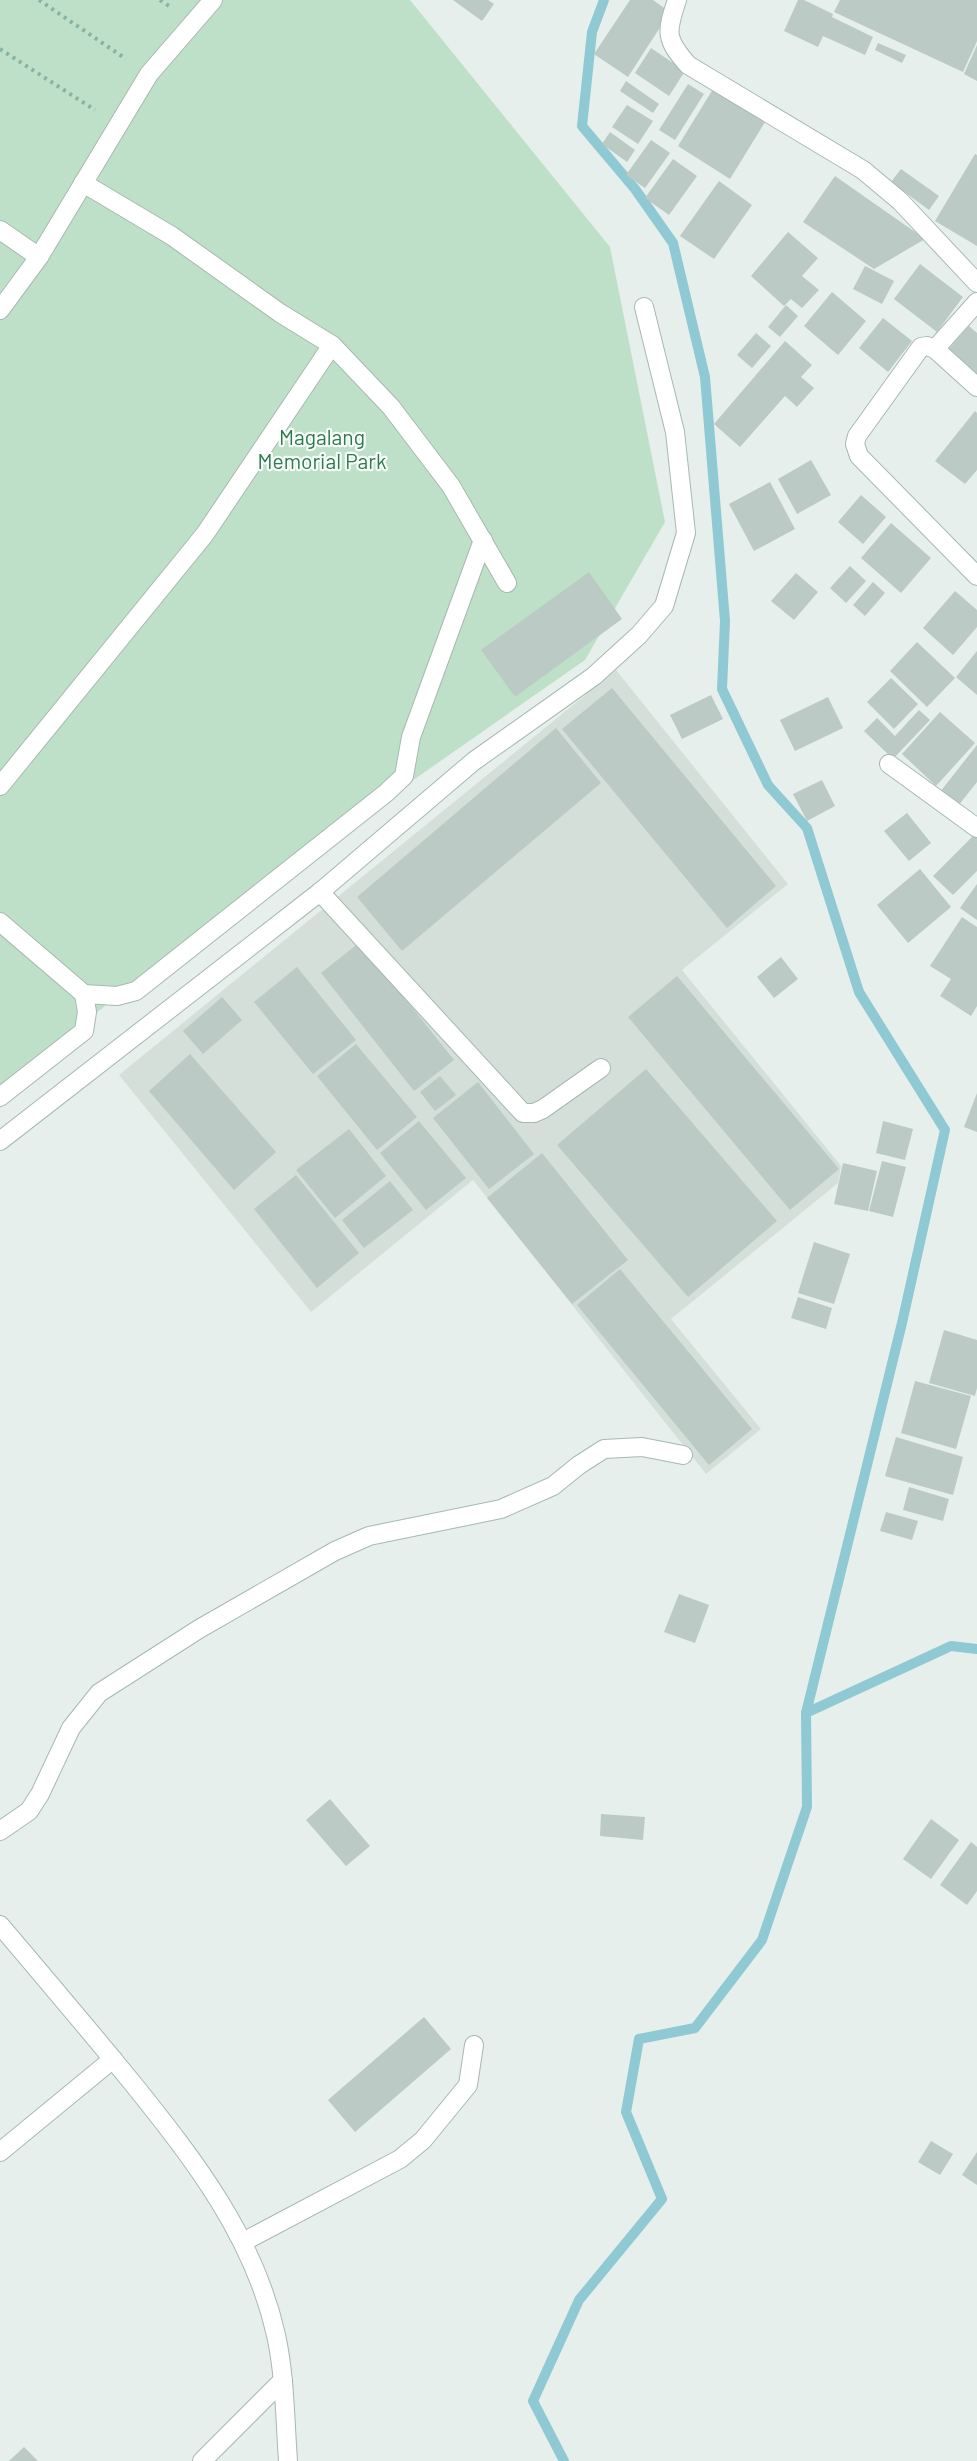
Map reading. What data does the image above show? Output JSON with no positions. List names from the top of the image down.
{
  "parks": ["Magalang Memorial Park"]
}
